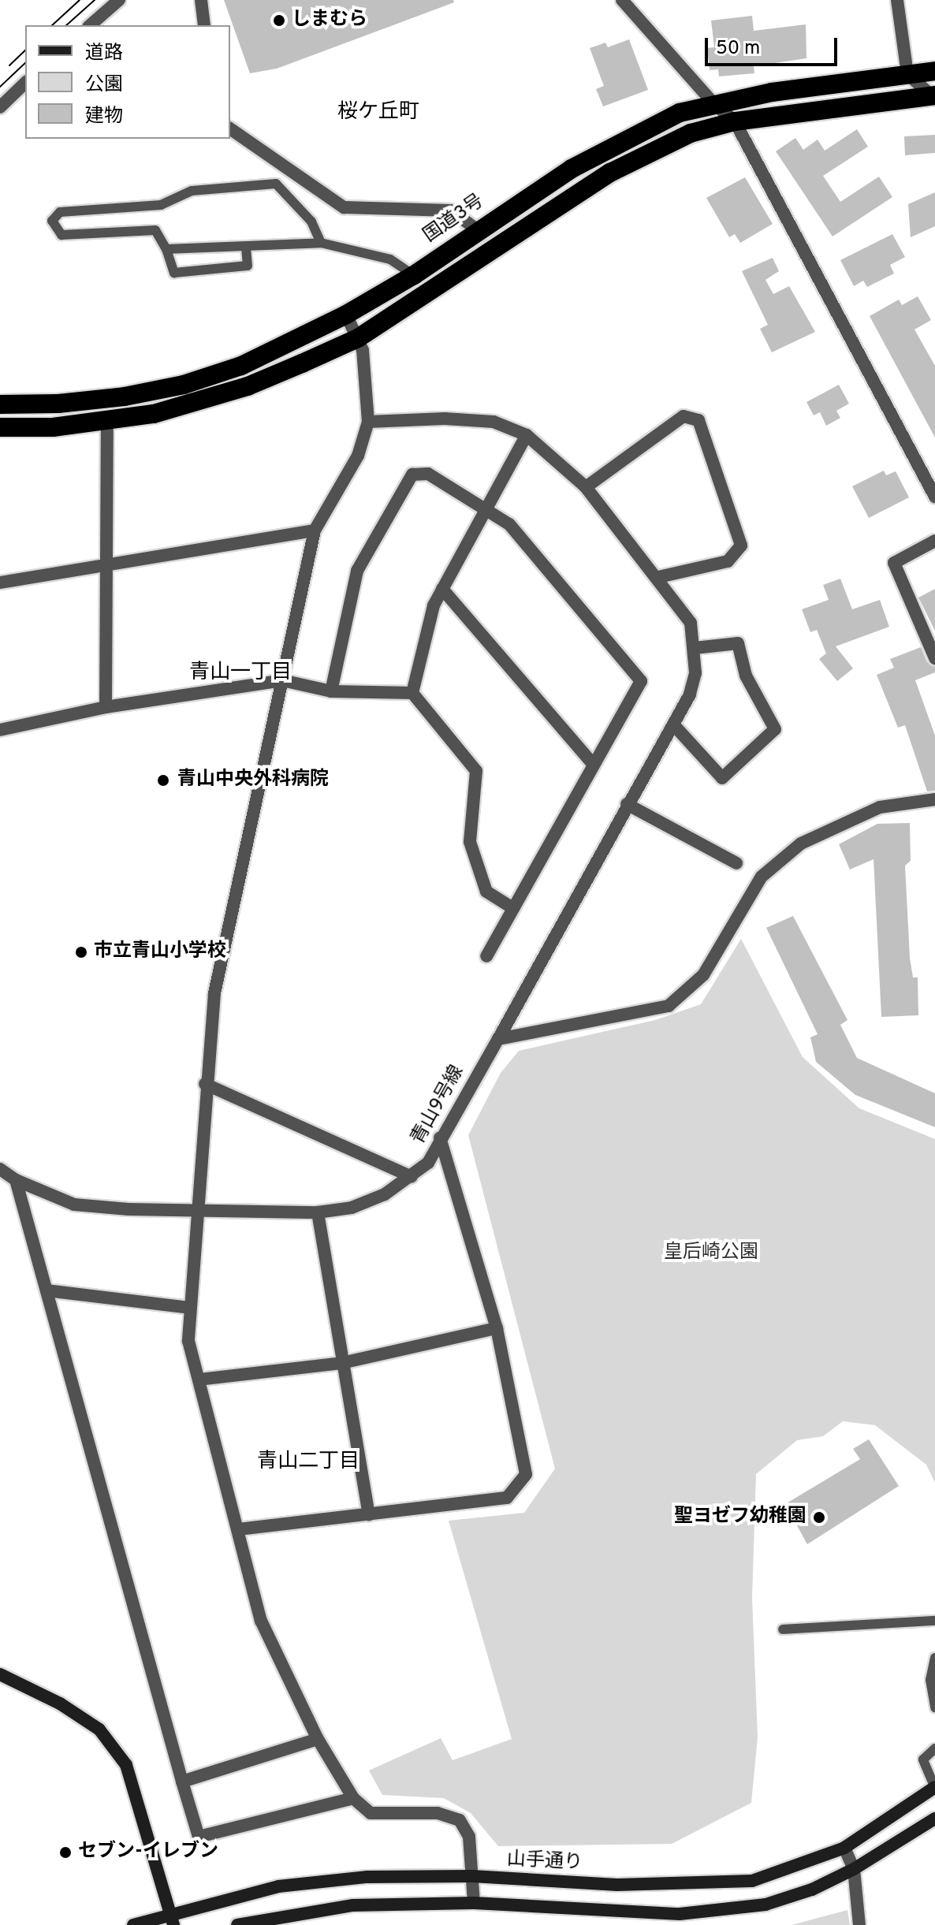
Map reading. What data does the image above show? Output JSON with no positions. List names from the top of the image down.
{
  "streets": {
    "highway": ["国道3号"],
    "street": ["青山9号線", "山手通り"]
  },
  "districts": ["桜ケ丘町", "青山一丁目", "青山二丁目"],
  "parks": ["皇后崎公園"],
  "places": [
    "しまむら",
    "青山中央外科病院",
    "市立青山小学校",
    "聖ヨゼフ幼稚園",
    "セブン-イレブン"
  ],
  "legend": ["道路", "公園", "建物"],
  "scale_bar": "50 m"
}
